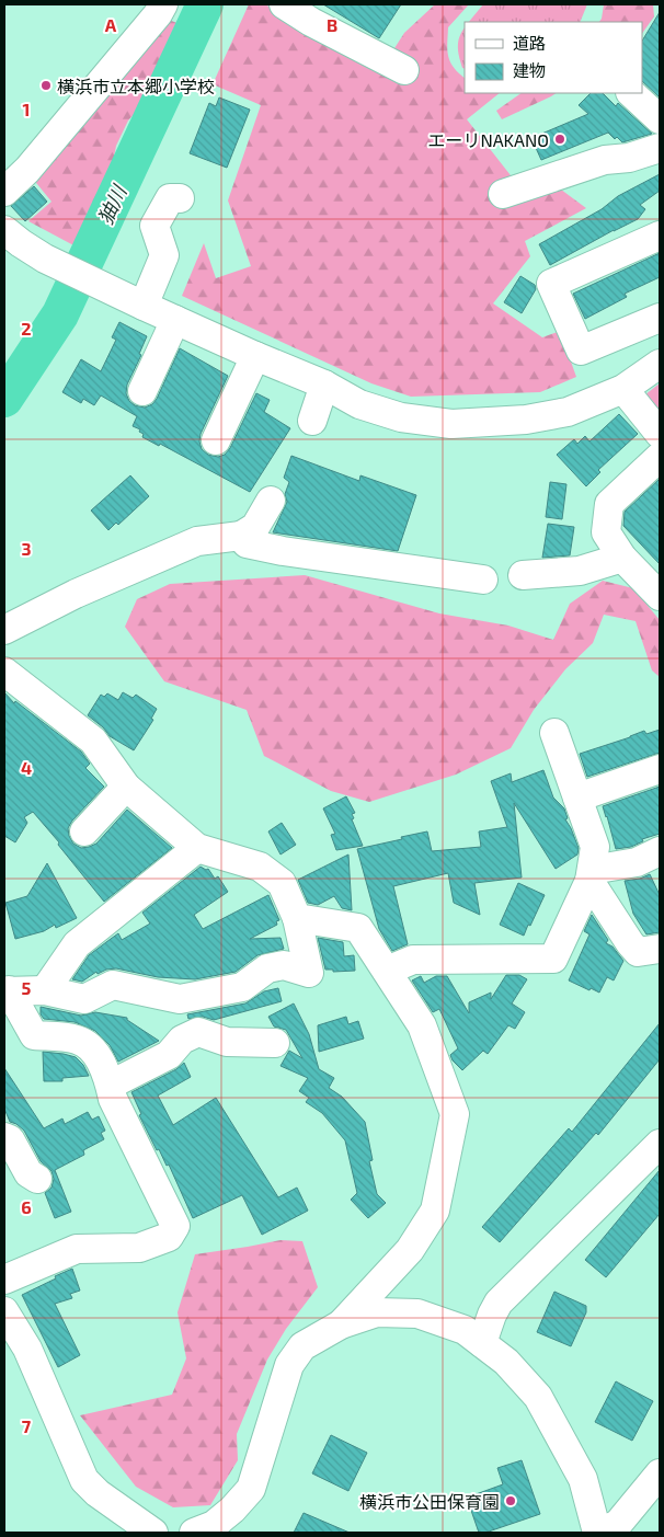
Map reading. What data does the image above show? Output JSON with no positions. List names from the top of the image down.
{
  "water": ["㹨川"],
  "places": ["横浜市立本郷小学校", "エーリNAKANO", "横浜市公田保育園"],
  "legend": ["道路", "建物"],
  "grid": {
    "columns": ["A", "B"],
    "rows": [
      "1",
      "2",
      "3",
      "4",
      "5",
      "6",
      "7"
    ]
  }
}
